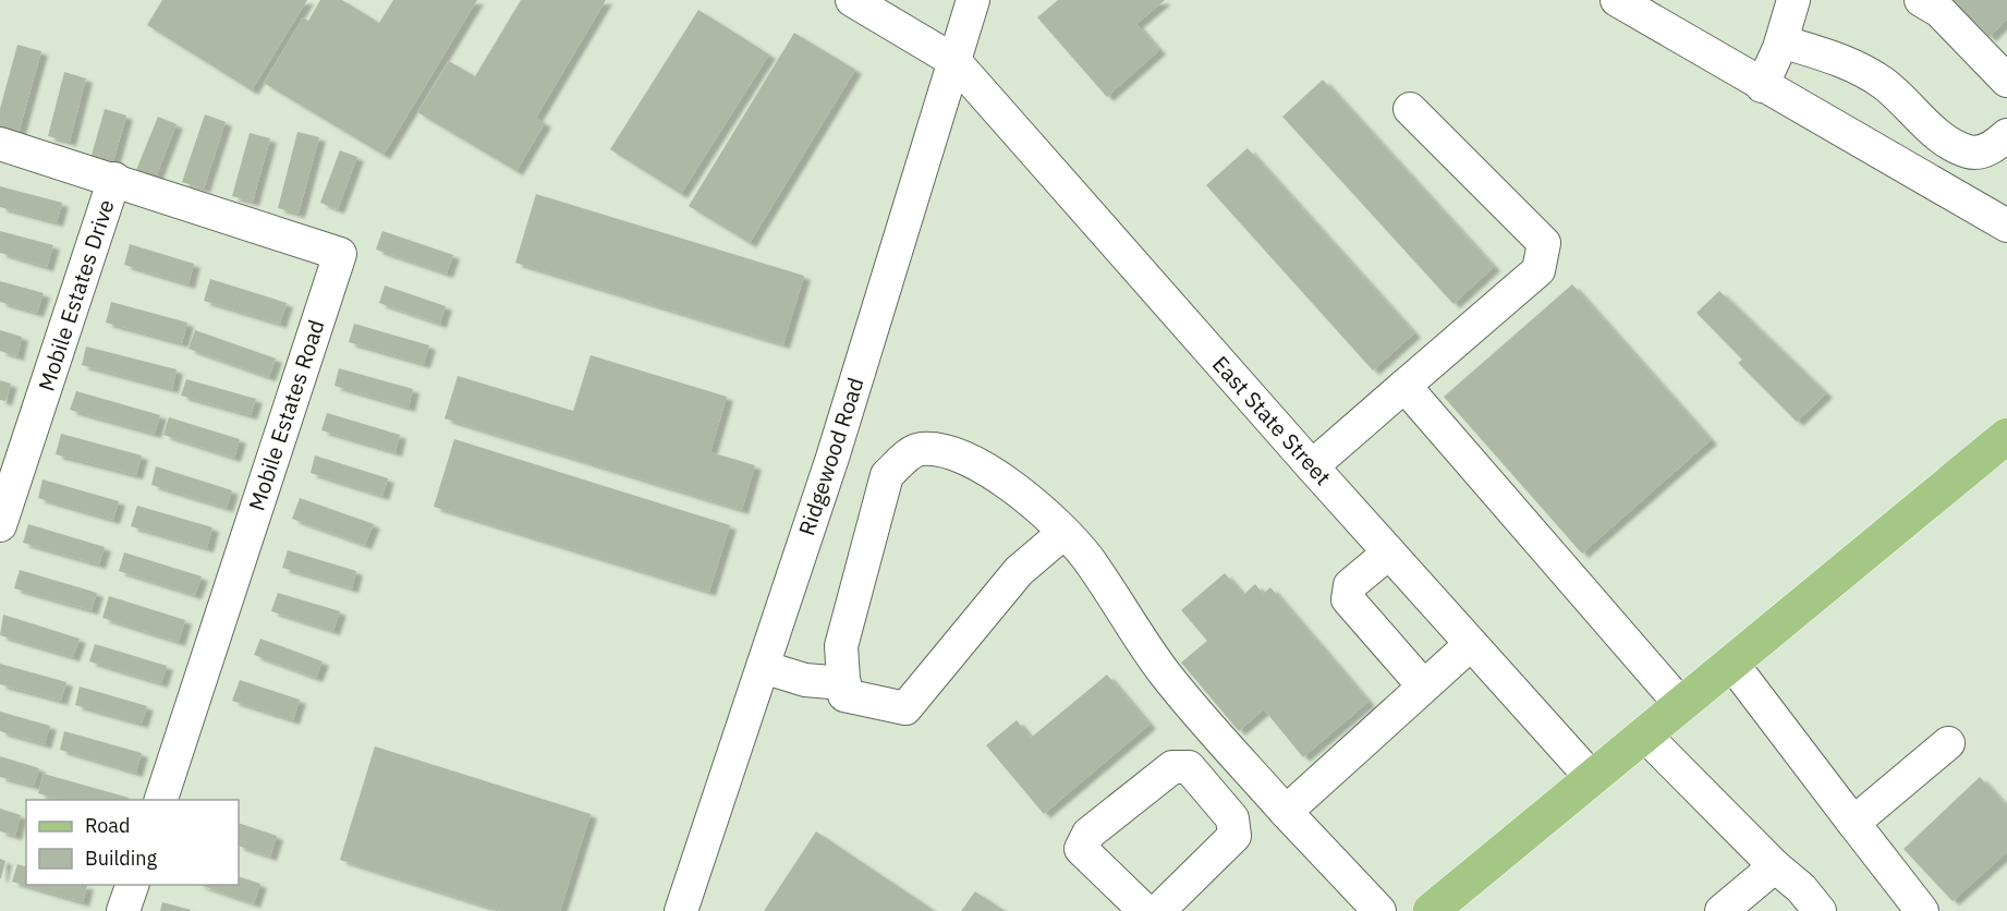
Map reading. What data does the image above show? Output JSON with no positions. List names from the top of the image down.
{
  "streets": {
    "street": [
      "Mobile Estates Drive",
      "Mobile Estates Road",
      "East State Street",
      "Ridgewood Road"
    ]
  },
  "crossings": [
    ["Mobile Estates Drive", "Mobile Estates Road"],
    ["East State Street", "Ridgewood Road"]
  ],
  "legend": ["Road", "Building"]
}
